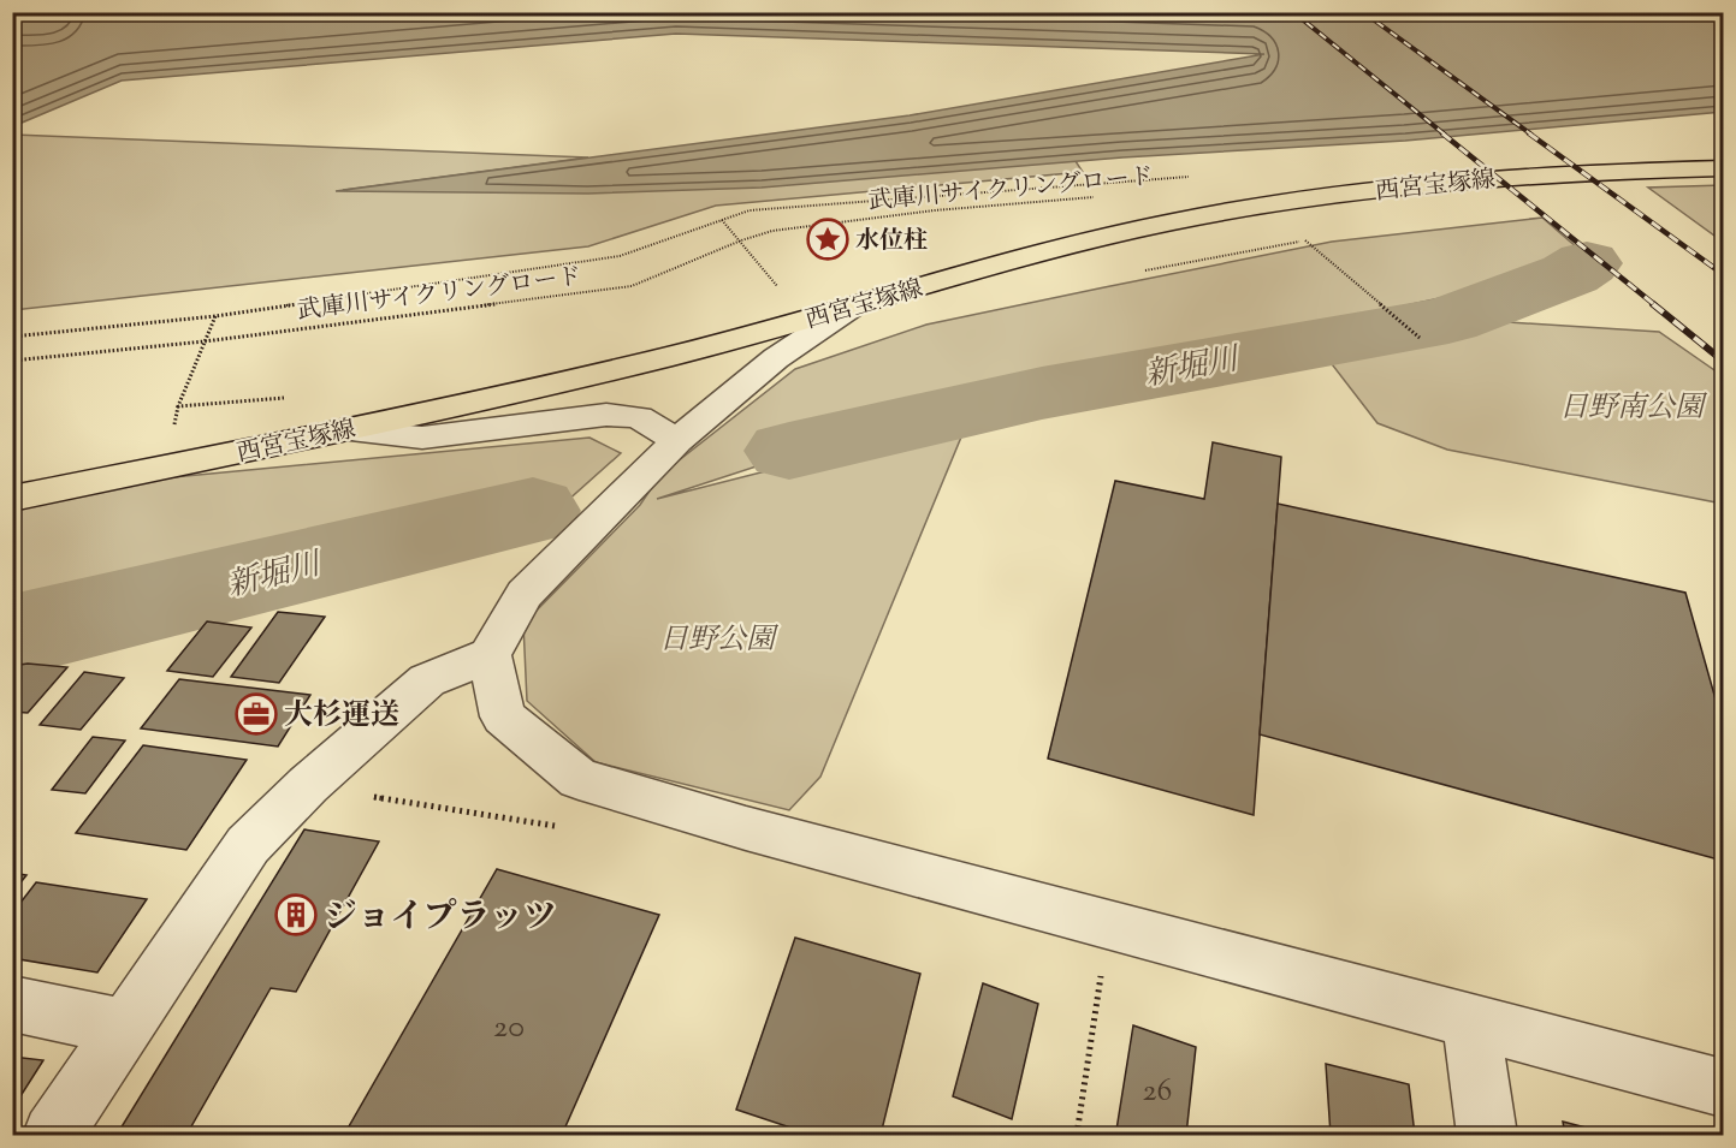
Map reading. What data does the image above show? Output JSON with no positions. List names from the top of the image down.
{
  "streets": {
    "main road": ["西宮宝塚線"],
    "path": ["武庫川サイクリングロード"]
  },
  "water": ["新堀川"],
  "parks": ["日野南公園", "日野公園"],
  "places": {
    "place": ["水位柱"],
    "office": ["大杉運送"],
    "building": ["ジョイプラッツ"]
  },
  "house_numbers": ["20", "26"]
}
